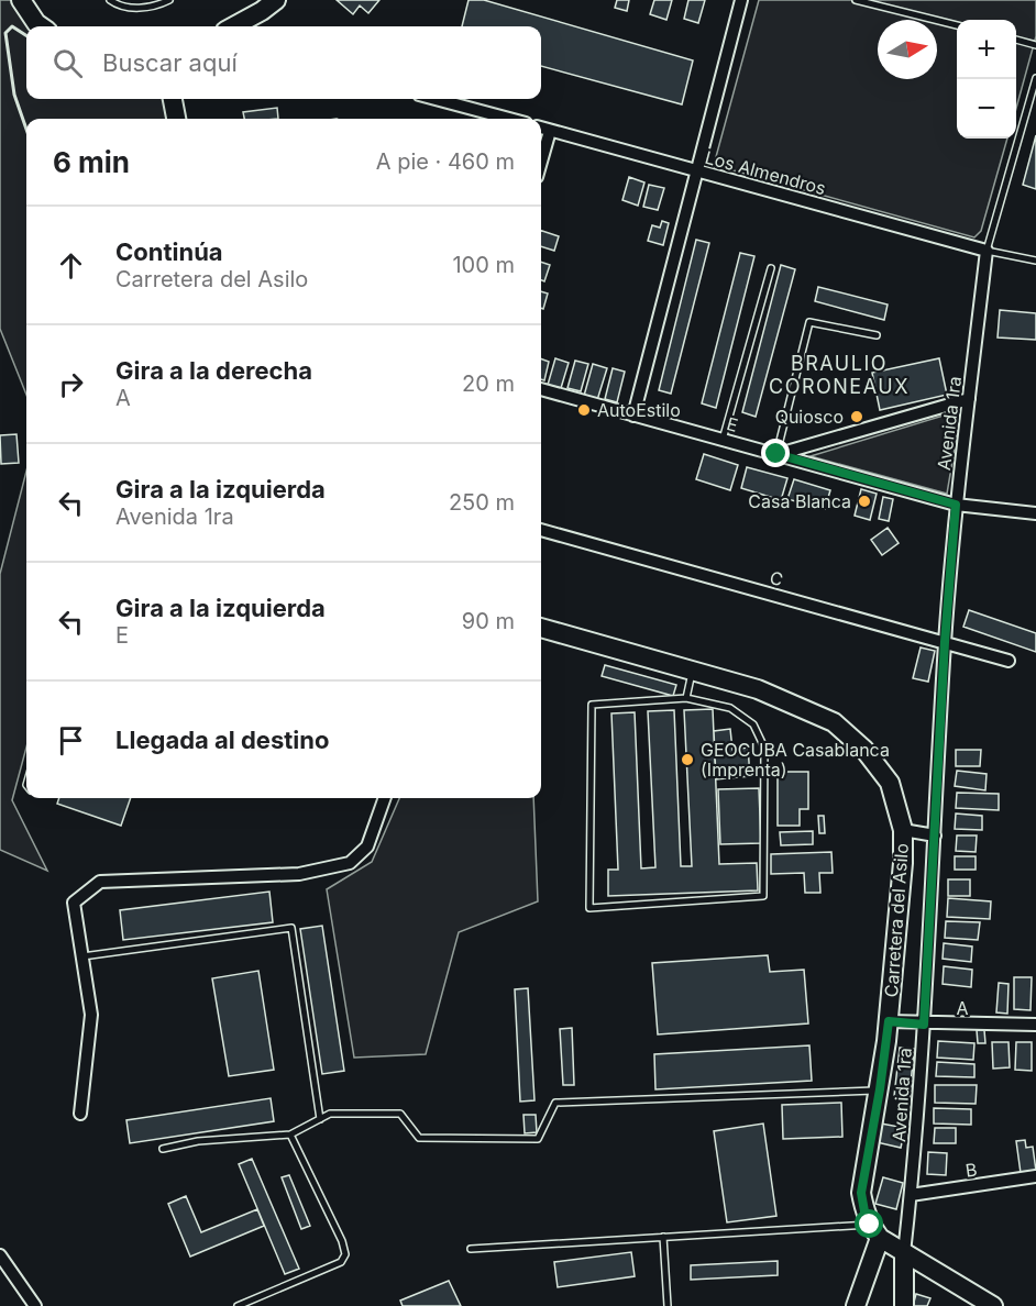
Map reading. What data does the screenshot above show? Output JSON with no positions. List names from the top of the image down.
{
  "streets": {
    "street": [
      "Los Almendros",
      "Avenida 1ra",
      "E",
      "C",
      "Carretera del Asilo",
      "A",
      "B"
    ]
  },
  "crossings": [
    ["Los Almendros", "Avenida 1ra"],
    ["Avenida 1ra", "E"],
    ["Avenida 1ra", "C"],
    ["Avenida 1ra", "A"],
    ["Avenida 1ra", "B"],
    ["Carretera del Asilo", "A"]
  ],
  "districts": ["BRAULIO CORONEAUX"],
  "places": [
    "AutoEstilo",
    "Quiosco",
    "Casa Blanca",
    "GEOCUBA Casablanca (Imprenta)"
  ],
  "north": "right",
  "page": {
    "map_buttons": ["+", "−"],
    "search": "Buscar aquí",
    "heading": ["6 min", "A pie · 460 m"],
    "list": [
      ["Continúa", "Carretera del Asilo", "100 m"],
      ["Gira a la derecha", "A", "20 m"],
      ["Gira a la izquierda", "Avenida 1ra", "250 m"],
      ["Gira a la izquierda", "E", "90 m"],
      "Llegada al destino"
    ]
  }
}
